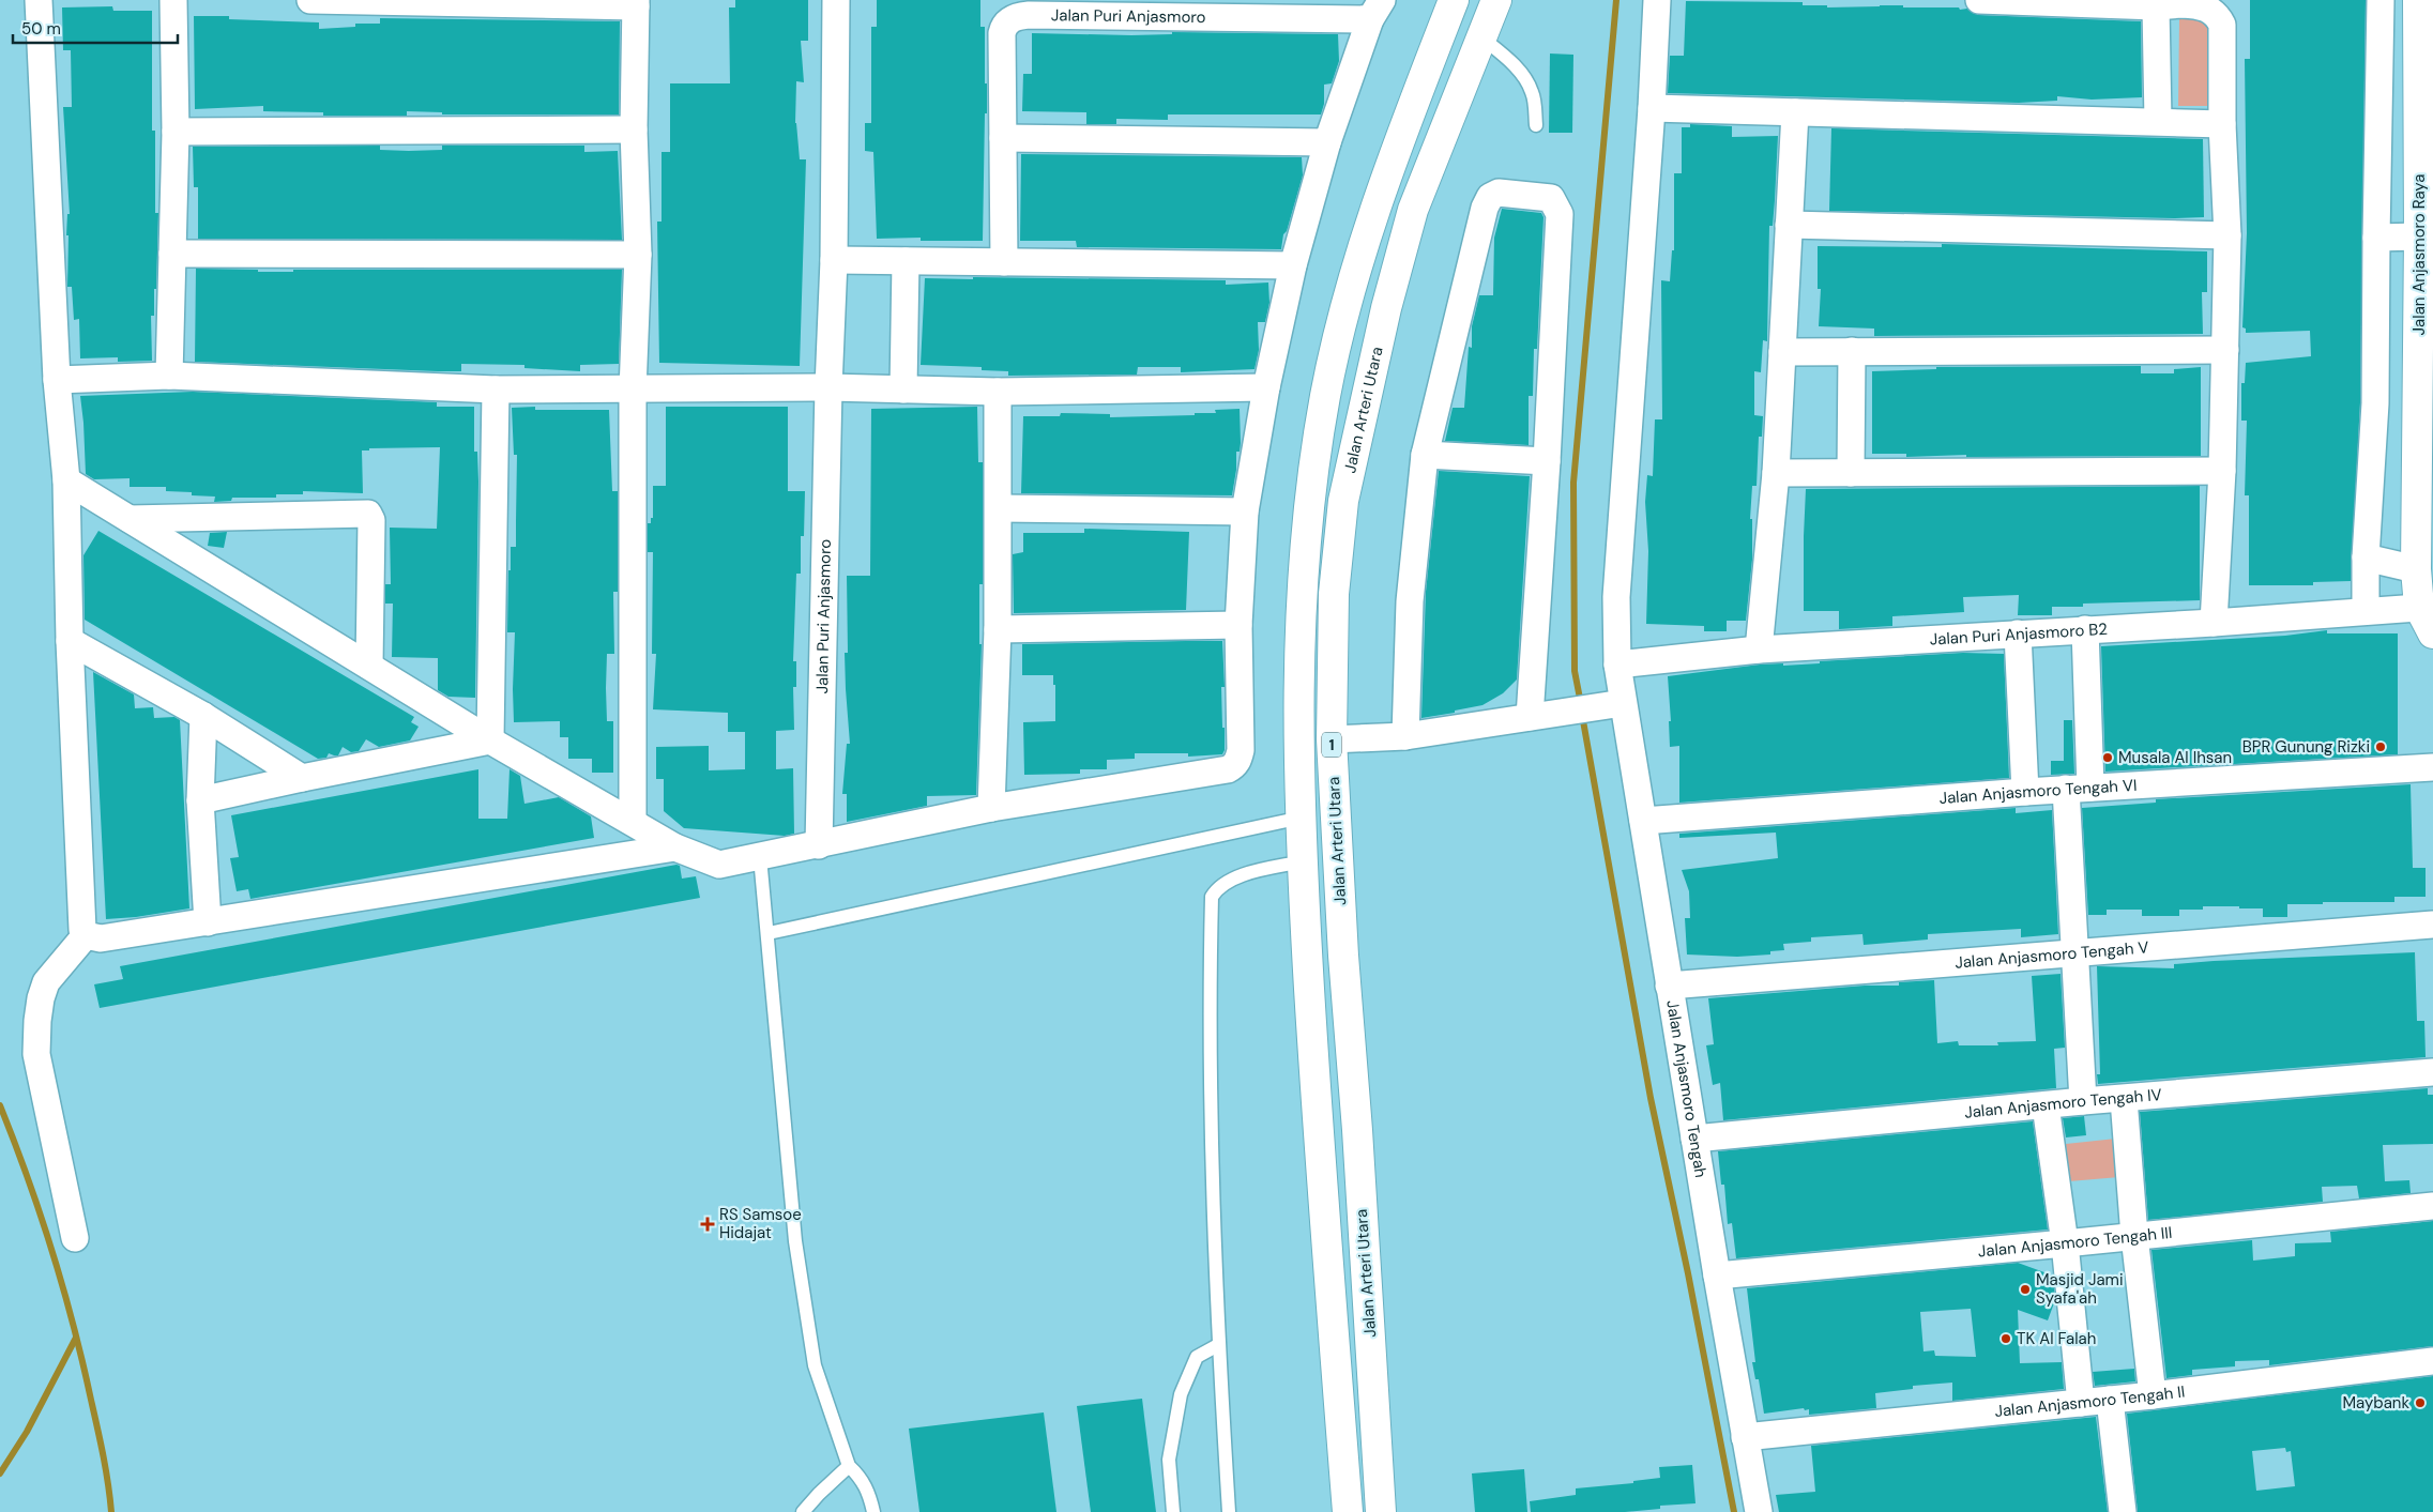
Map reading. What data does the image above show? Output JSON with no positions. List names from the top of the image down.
{
  "streets": {
    "main road": ["Jalan Anjasmoro Raya", "Jalan Arteri Utara", "1"],
    "street": [
      "Jalan Puri Anjasmoro",
      "Jalan Puri Anjasmoro B2",
      "Jalan Anjasmoro Tengah VI",
      "Jalan Anjasmoro Tengah V",
      "Jalan Anjasmoro Tengah",
      "Jalan Anjasmoro Tengah IV",
      "Jalan Anjasmoro Tengah III",
      "Jalan Anjasmoro Tengah II"
    ]
  },
  "crossings": [
    ["Jalan Anjasmoro Raya", "Jalan Puri Anjasmoro B2"],
    ["Jalan Puri Anjasmoro B2", "Jalan Anjasmoro Tengah"],
    ["Jalan Anjasmoro Tengah VI", "Jalan Anjasmoro Tengah"],
    ["Jalan Anjasmoro Tengah V", "Jalan Anjasmoro Tengah"],
    ["Jalan Anjasmoro Tengah", "Jalan Anjasmoro Tengah IV"],
    ["Jalan Anjasmoro Tengah", "Jalan Anjasmoro Tengah III"],
    ["Jalan Anjasmoro Tengah", "Jalan Anjasmoro Tengah II"]
  ],
  "places": {
    "other": [
      "BPR Gunung Rizki",
      "Musala Al Ihsan",
      "Masjid Jami Syafa'ah",
      "TK Al Falah",
      "Maybank"
    ],
    "health": ["RS Samsoe Hidajat"]
  },
  "scale_bar": "50 m"
}
